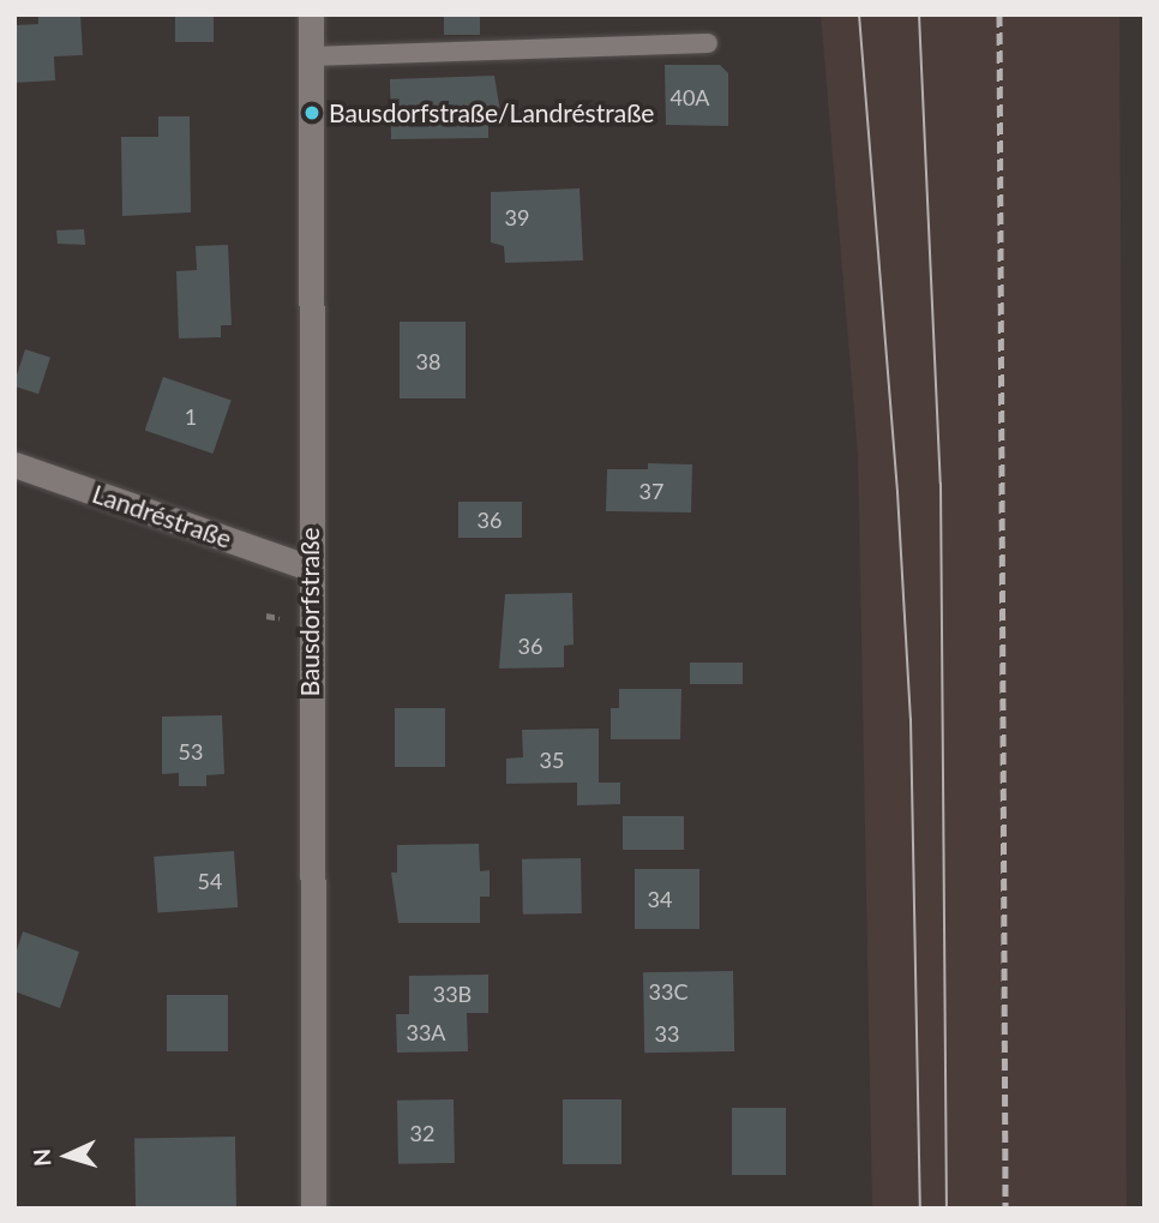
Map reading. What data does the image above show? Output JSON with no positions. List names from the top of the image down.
{
  "streets": {
    "street": ["Landréstraße", "Bausdorfstraße"]
  },
  "crossings": [
    ["Landréstraße", "Bausdorfstraße"]
  ],
  "places": ["Bausdorfstraße/Landréstraße"],
  "house_numbers": [
    "40A",
    "39",
    "38",
    "1",
    "37",
    "36",
    "36",
    "53",
    "35",
    "54",
    "34",
    "33C",
    "33B",
    "33A",
    "33",
    "32"
  ],
  "north": "left"
}
